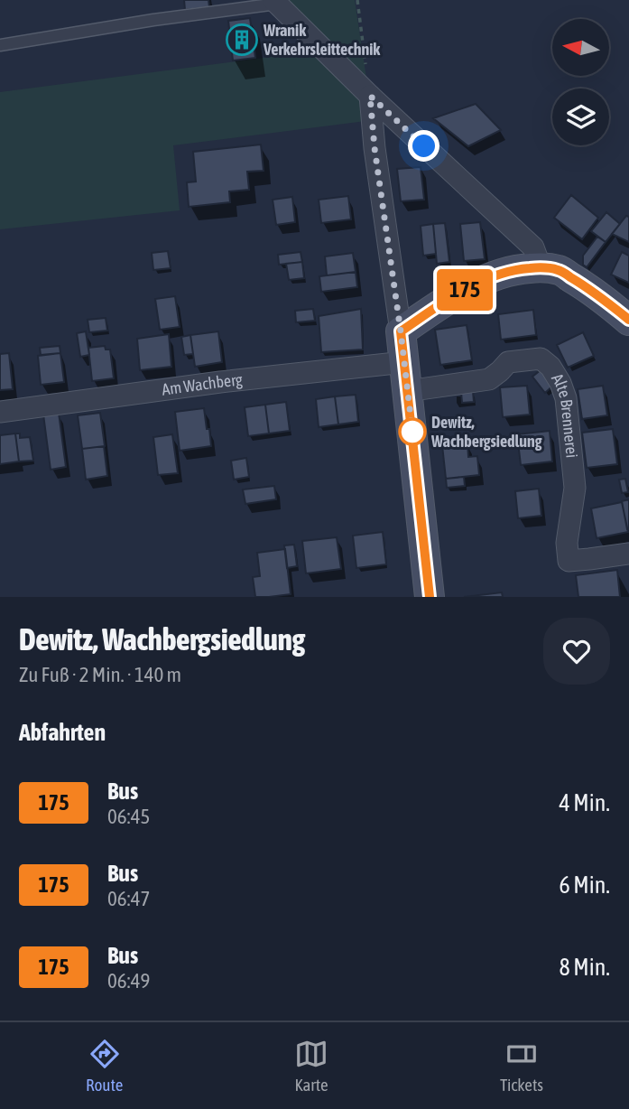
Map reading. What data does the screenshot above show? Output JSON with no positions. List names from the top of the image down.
{
  "streets": {
    "street": ["Am Wachberg", "Alte Brennerei"]
  },
  "places": {
    "building": ["Wranik Verkehrsleittechnik"],
    "other": ["Dewitz, Wachbergsiedlung"]
  },
  "lines": ["bus line 175"],
  "north": "left",
  "page": {
    "on_map": "175",
    "heading": [
      ["Dewitz, Wachbergsiedlung", "Zu Fuß · 2 Min. · 140 m"],
      "Abfahrten"
    ],
    "list": [
      {
        "mark": "175",
        "name": "Bus",
        "note": "06:45",
        "value": "4 Min."
      },
      {
        "mark": "175",
        "name": "Bus",
        "note": "06:47",
        "value": "6 Min."
      },
      {
        "mark": "175",
        "name": "Bus",
        "note": "06:49",
        "value": "8 Min."
      }
    ],
    "tabs": ["Route", "Karte", "Tickets"]
  }
}
